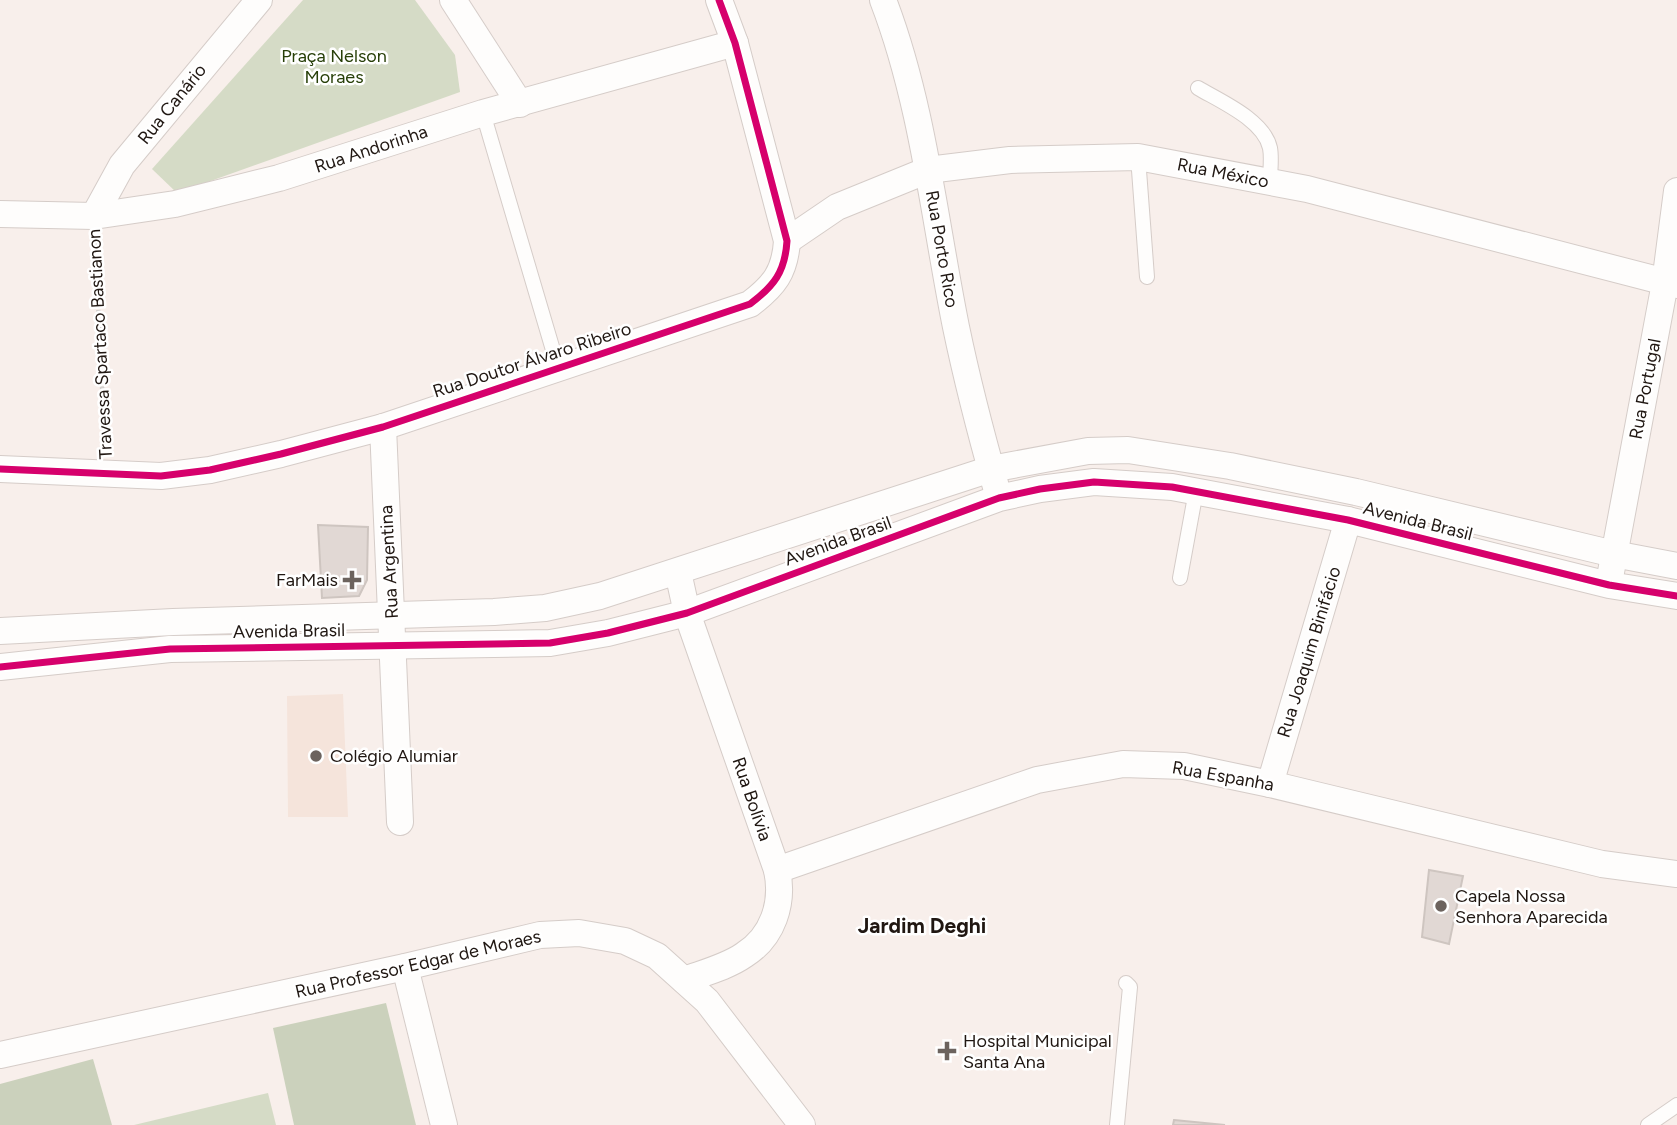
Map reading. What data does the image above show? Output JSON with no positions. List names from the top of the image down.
{
  "streets": {
    "street": [
      "Rua Canário",
      "Rua Andorinha",
      "Rua México",
      "Rua Porto Rico",
      "Rua Doutor Álvaro Ribeiro",
      "Rua Portugal",
      "Avenida Brasil",
      "Rua Argentina",
      "Rua Joaquim Binifácio",
      "Rua Espanha",
      "Rua Bolívia",
      "Rua Professor Edgar de Moraes"
    ],
    "cycle path": ["Travessa Spartaco Bastianon"]
  },
  "crossings": [
    ["Rua Canário", "Rua Andorinha"],
    ["Rua Canário", "Travessa Spartaco Bastianon"],
    ["Rua Andorinha", "Travessa Spartaco Bastianon"],
    ["Rua Andorinha", "Rua Doutor Álvaro Ribeiro"],
    ["Rua México", "Rua Porto Rico"],
    ["Rua México", "Rua Doutor Álvaro Ribeiro"],
    ["Rua México", "Rua Portugal"],
    ["Rua Porto Rico", "Avenida Brasil"],
    ["Travessa Spartaco Bastianon", "Rua Doutor Álvaro Ribeiro"],
    ["Rua Doutor Álvaro Ribeiro", "Rua Argentina"],
    ["Rua Portugal", "Avenida Brasil"],
    ["Avenida Brasil", "Rua Argentina"],
    ["Avenida Brasil", "Rua Joaquim Binifácio"],
    ["Avenida Brasil", "Rua Bolívia"],
    ["Rua Joaquim Binifácio", "Rua Espanha"],
    ["Rua Espanha", "Rua Bolívia"],
    ["Rua Bolívia", "Rua Professor Edgar de Moraes"]
  ],
  "districts": ["Jardim Deghi"],
  "parks": ["Praça Nelson Moraes"],
  "places": {
    "health": ["FarMais", "Hospital Municipal Santa Ana"],
    "other": ["Colégio Alumiar", "Capela Nossa Senhora Aparecida"]
  }
}
